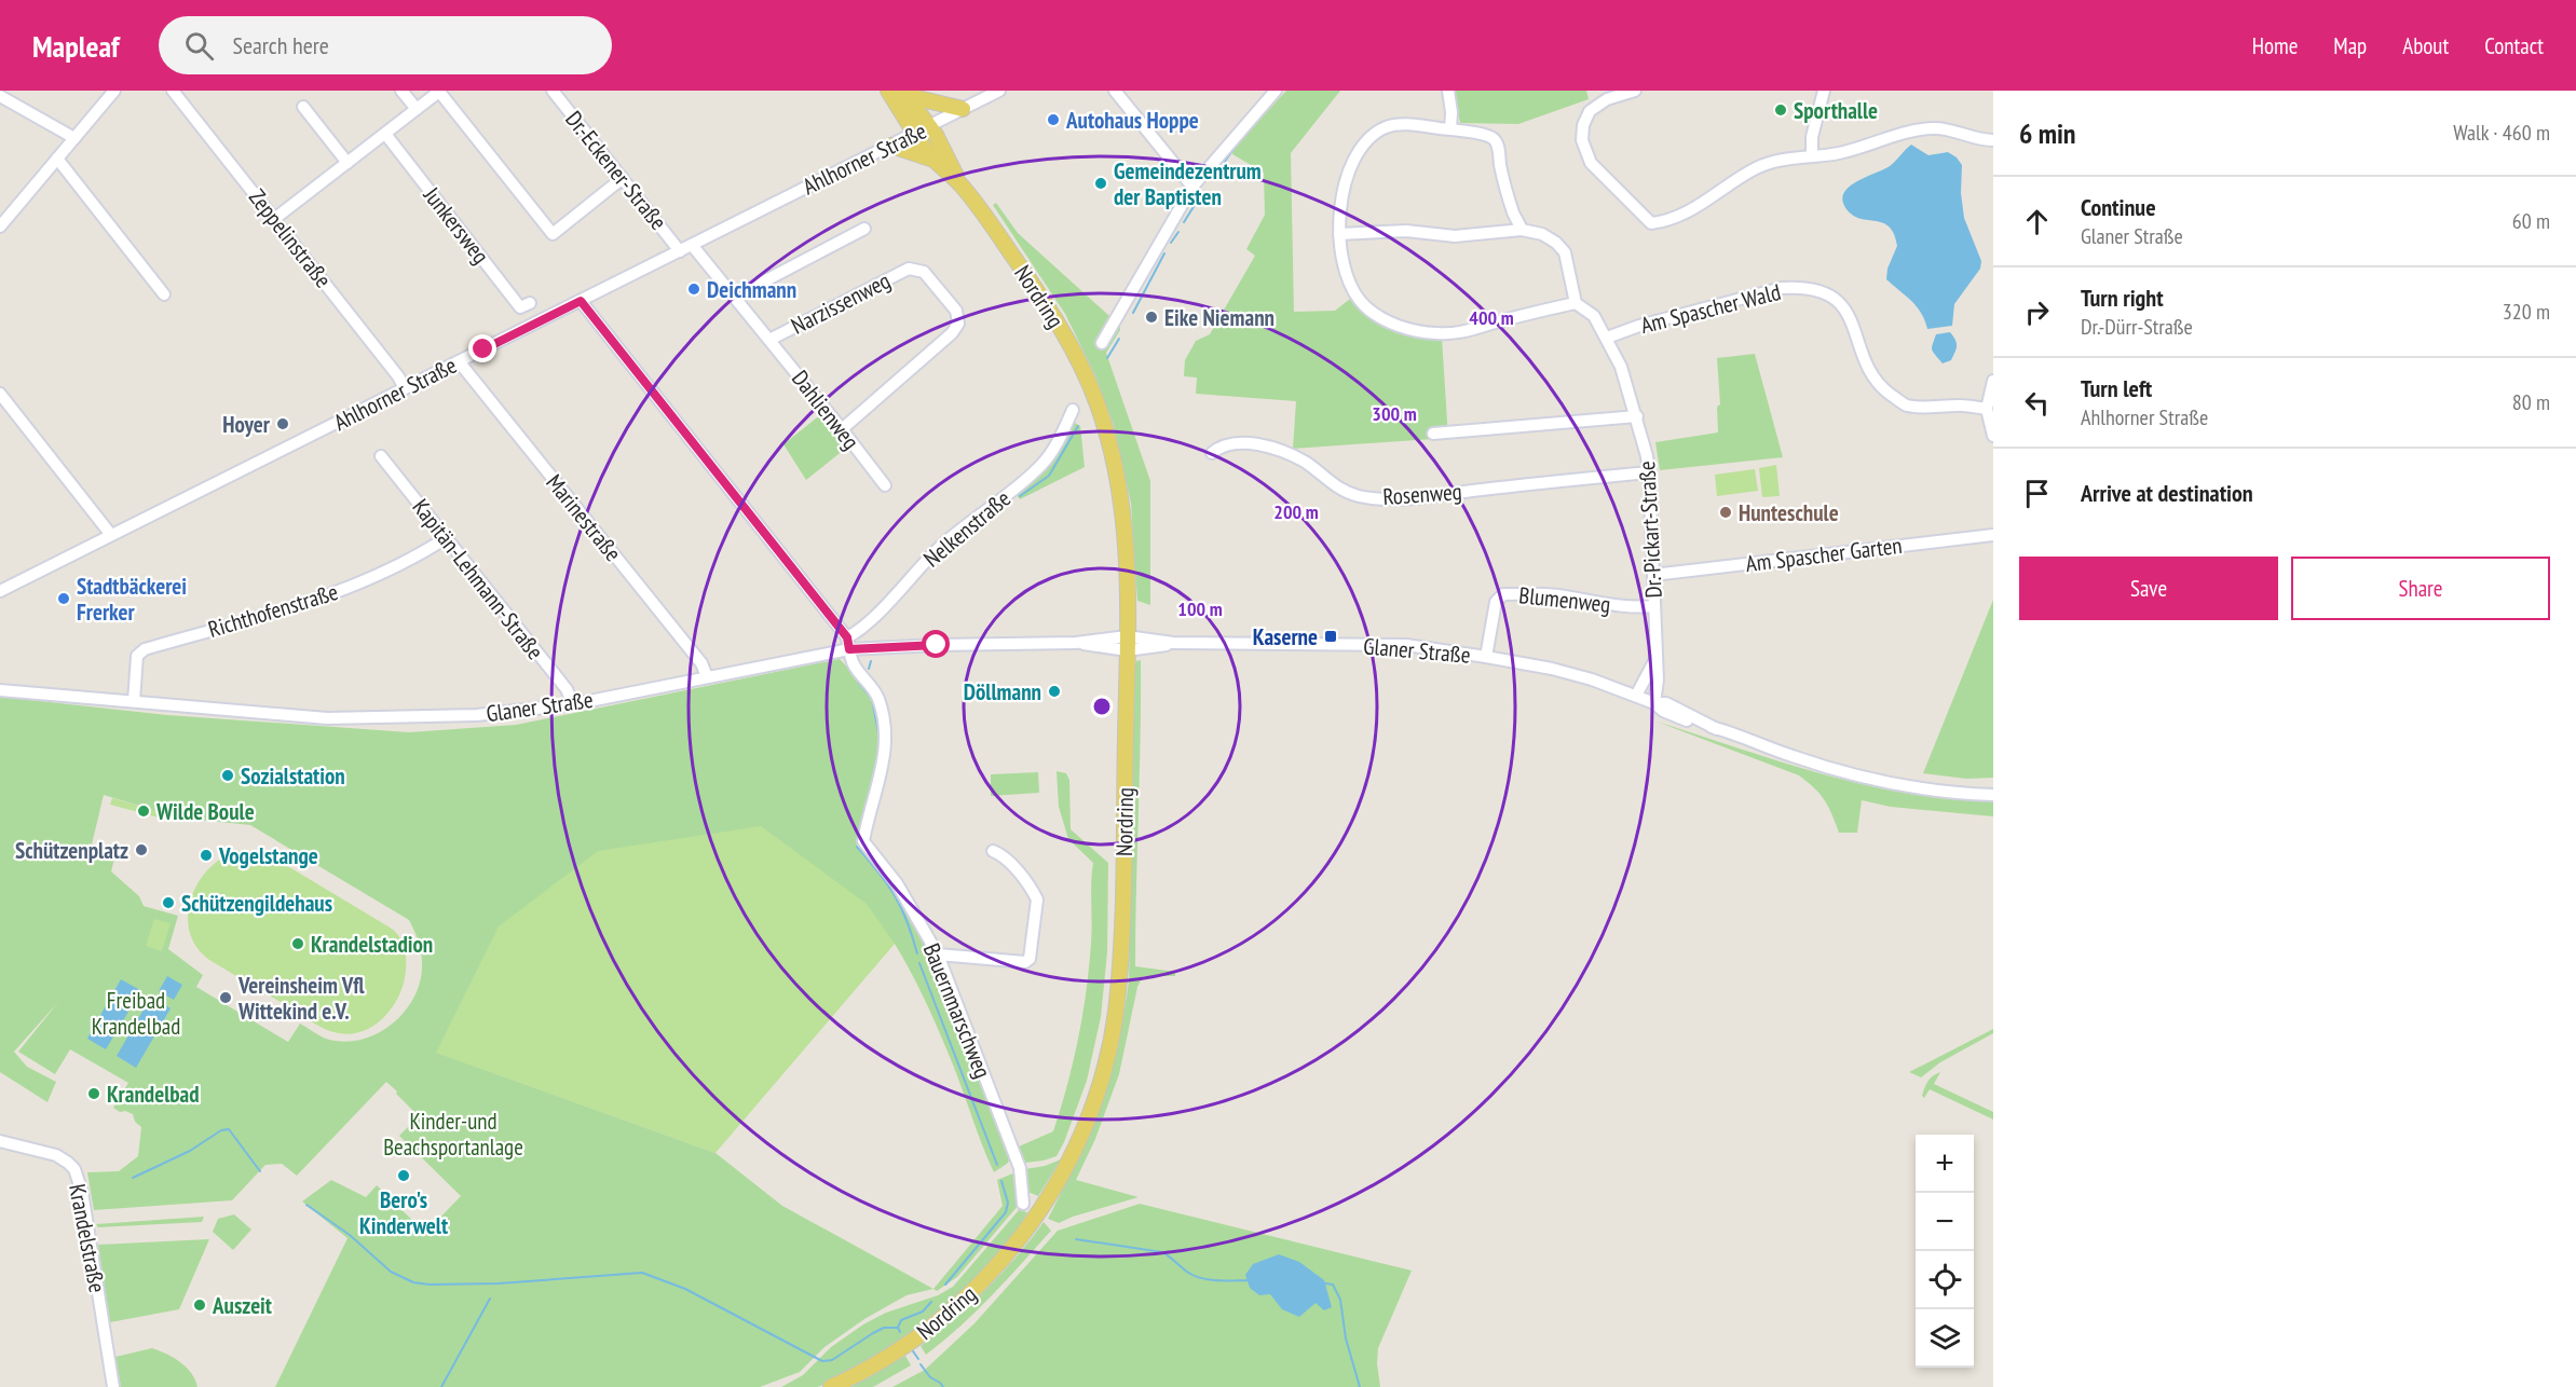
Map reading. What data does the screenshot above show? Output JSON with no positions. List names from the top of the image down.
{
  "streets": {
    "main road": ["Nordring"],
    "street": [
      "Ahlhorner Straße",
      "Dr.-Eckener-Straße",
      "Junkersweg",
      "Zeppelinstraße",
      "Narzissenweg",
      "Am Spascher Wald",
      "Dahlienweg",
      "Rosenweg",
      "Marinestraße",
      "Nelkenstraße",
      "Dr.-Pickart-Straße",
      "Am Spascher Garten",
      "Kapitän-Lehmann-Straße",
      "Blumenweg",
      "Richthofenstraße",
      "Glaner Straße",
      "Bauernmarschweg",
      "Krandelstraße"
    ]
  },
  "crossings": [
    ["Ahlhorner Straße", "Dr.-Eckener-Straße"],
    ["Ahlhorner Straße", "Zeppelinstraße"],
    ["Ahlhorner Straße", "Nordring"],
    ["Ahlhorner Straße", "Dahlienweg"],
    ["Ahlhorner Straße", "Marinestraße"],
    ["Ahlhorner Straße", "Bauernmarschweg"],
    ["Nordring", "Glaner Straße"],
    ["Narzissenweg", "Dahlienweg"],
    ["Am Spascher Wald", "Dr.-Pickart-Straße"],
    ["Rosenweg", "Dr.-Pickart-Straße"],
    ["Marinestraße", "Glaner Straße"],
    ["Nelkenstraße", "Glaner Straße"],
    ["Nelkenstraße", "Bauernmarschweg"],
    ["Dr.-Pickart-Straße", "Am Spascher Garten"],
    ["Dr.-Pickart-Straße", "Blumenweg"],
    ["Dr.-Pickart-Straße", "Glaner Straße"],
    ["Kapitän-Lehmann-Straße", "Richthofenstraße"],
    ["Kapitän-Lehmann-Straße", "Glaner Straße"],
    ["Blumenweg", "Glaner Straße"],
    ["Richthofenstraße", "Glaner Straße"],
    ["Glaner Straße", "Bauernmarschweg"]
  ],
  "parks": ["Freibad Krandelbad", "Kinder-und Beachsportanlage"],
  "places": {
    "other": [
      "Sporthalle",
      "Autohaus Hoppe",
      "Gemeindezentrum der Baptisten",
      "Deichmann",
      "Eike Niemann",
      "Hoyer",
      "Hunteschule",
      "Stadtbäckerei Frerker",
      "Döllmann",
      "Sozialstation",
      "Wilde Boule",
      "Schützenplatz",
      "Vogelstange",
      "Schützengildehaus",
      "Krandelstadion",
      "Vereinsheim Vfl Wittekind e.V.",
      "Krandelbad",
      "Bero's Kinderwelt",
      "Auszeit"
    ],
    "transit": ["Kaserne"]
  },
  "page": {
    "header": "Mapleaf",
    "search": "Search here",
    "nav": [
      "Home",
      "Map",
      "About",
      "Contact"
    ],
    "heading": ["6 min", "Walk · 460 m"],
    "list": [
      ["Continue", "Glaner Straße", "60 m"],
      ["Turn right", "Dr.-Dürr-Straße", "320 m"],
      ["Turn left", "Ahlhorner Straße", "80 m"],
      "Arrive at destination"
    ],
    "buttons": ["Save", "Share"],
    "map_buttons": ["+", "−"]
  },
  "rings": [
    "400 m",
    "300 m",
    "200 m",
    "100 m"
  ]
}
